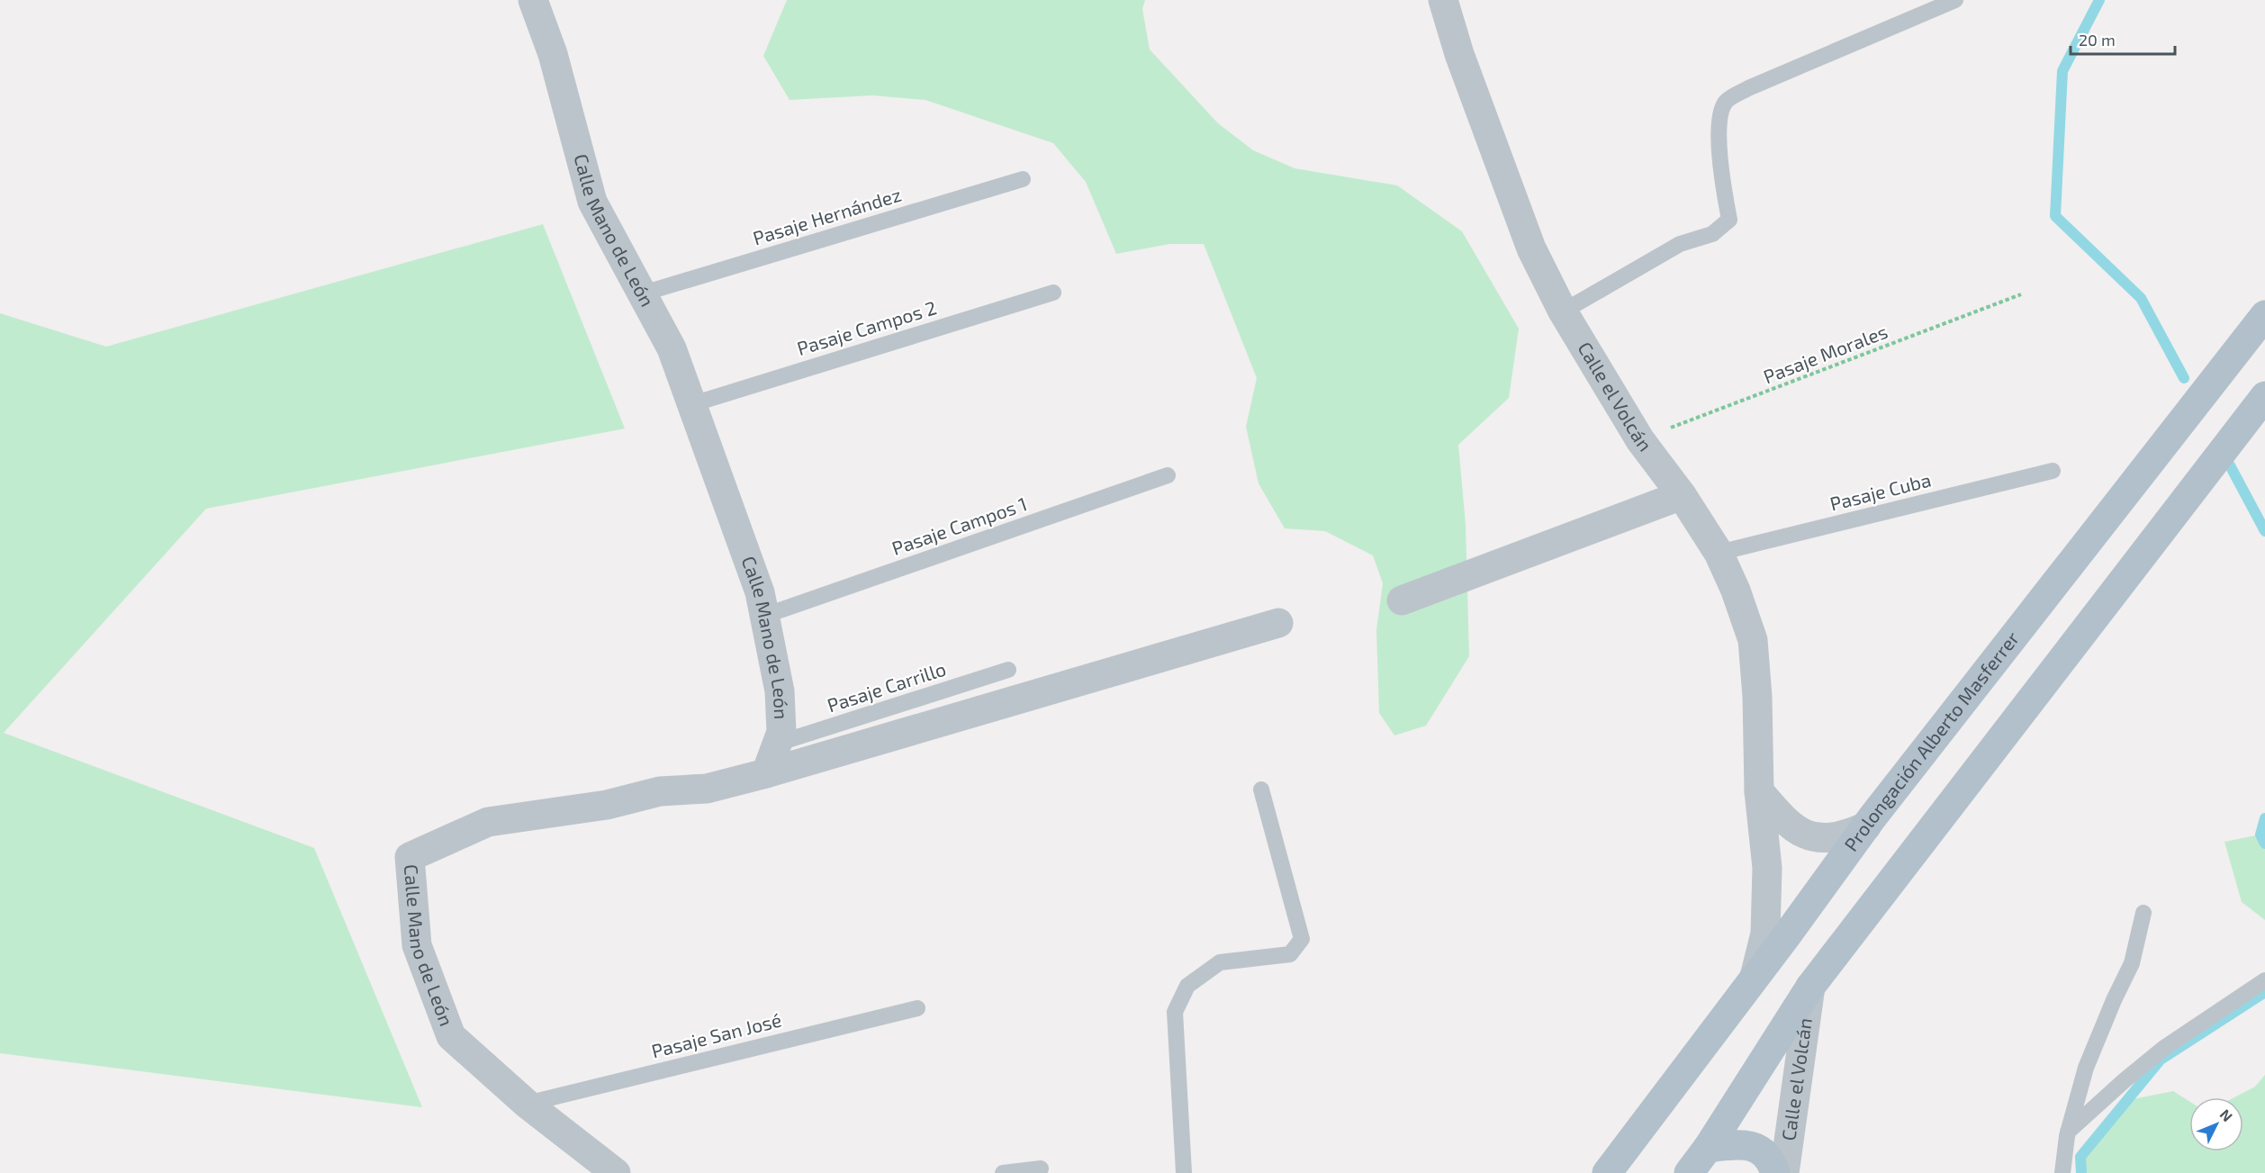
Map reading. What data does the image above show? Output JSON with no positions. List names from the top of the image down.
{
  "streets": {
    "main road": ["Prolongación Alberto Masferrer"],
    "street": ["Calle Mano de León", "Calle el Volcán"],
    "lane": [
      "Pasaje Hernández",
      "Pasaje Campos 2",
      "Pasaje Cuba",
      "Pasaje Campos 1",
      "Pasaje Carrillo",
      "Pasaje San José"
    ],
    "path": ["Pasaje Morales"]
  },
  "crossings": [
    ["Pasaje Hernández", "Calle Mano de León"],
    ["Calle Mano de León", "Pasaje Campos 2"],
    ["Calle Mano de León", "Pasaje Campos 1"],
    ["Calle Mano de León", "Pasaje Carrillo"],
    ["Calle Mano de León", "Pasaje San José"],
    ["Pasaje Morales", "Calle el Volcán"],
    ["Calle el Volcán", "Pasaje Cuba"],
    ["Calle el Volcán", "Prolongación Alberto Masferrer"]
  ],
  "scale_bar": "20 m",
  "north": "top right"
}
